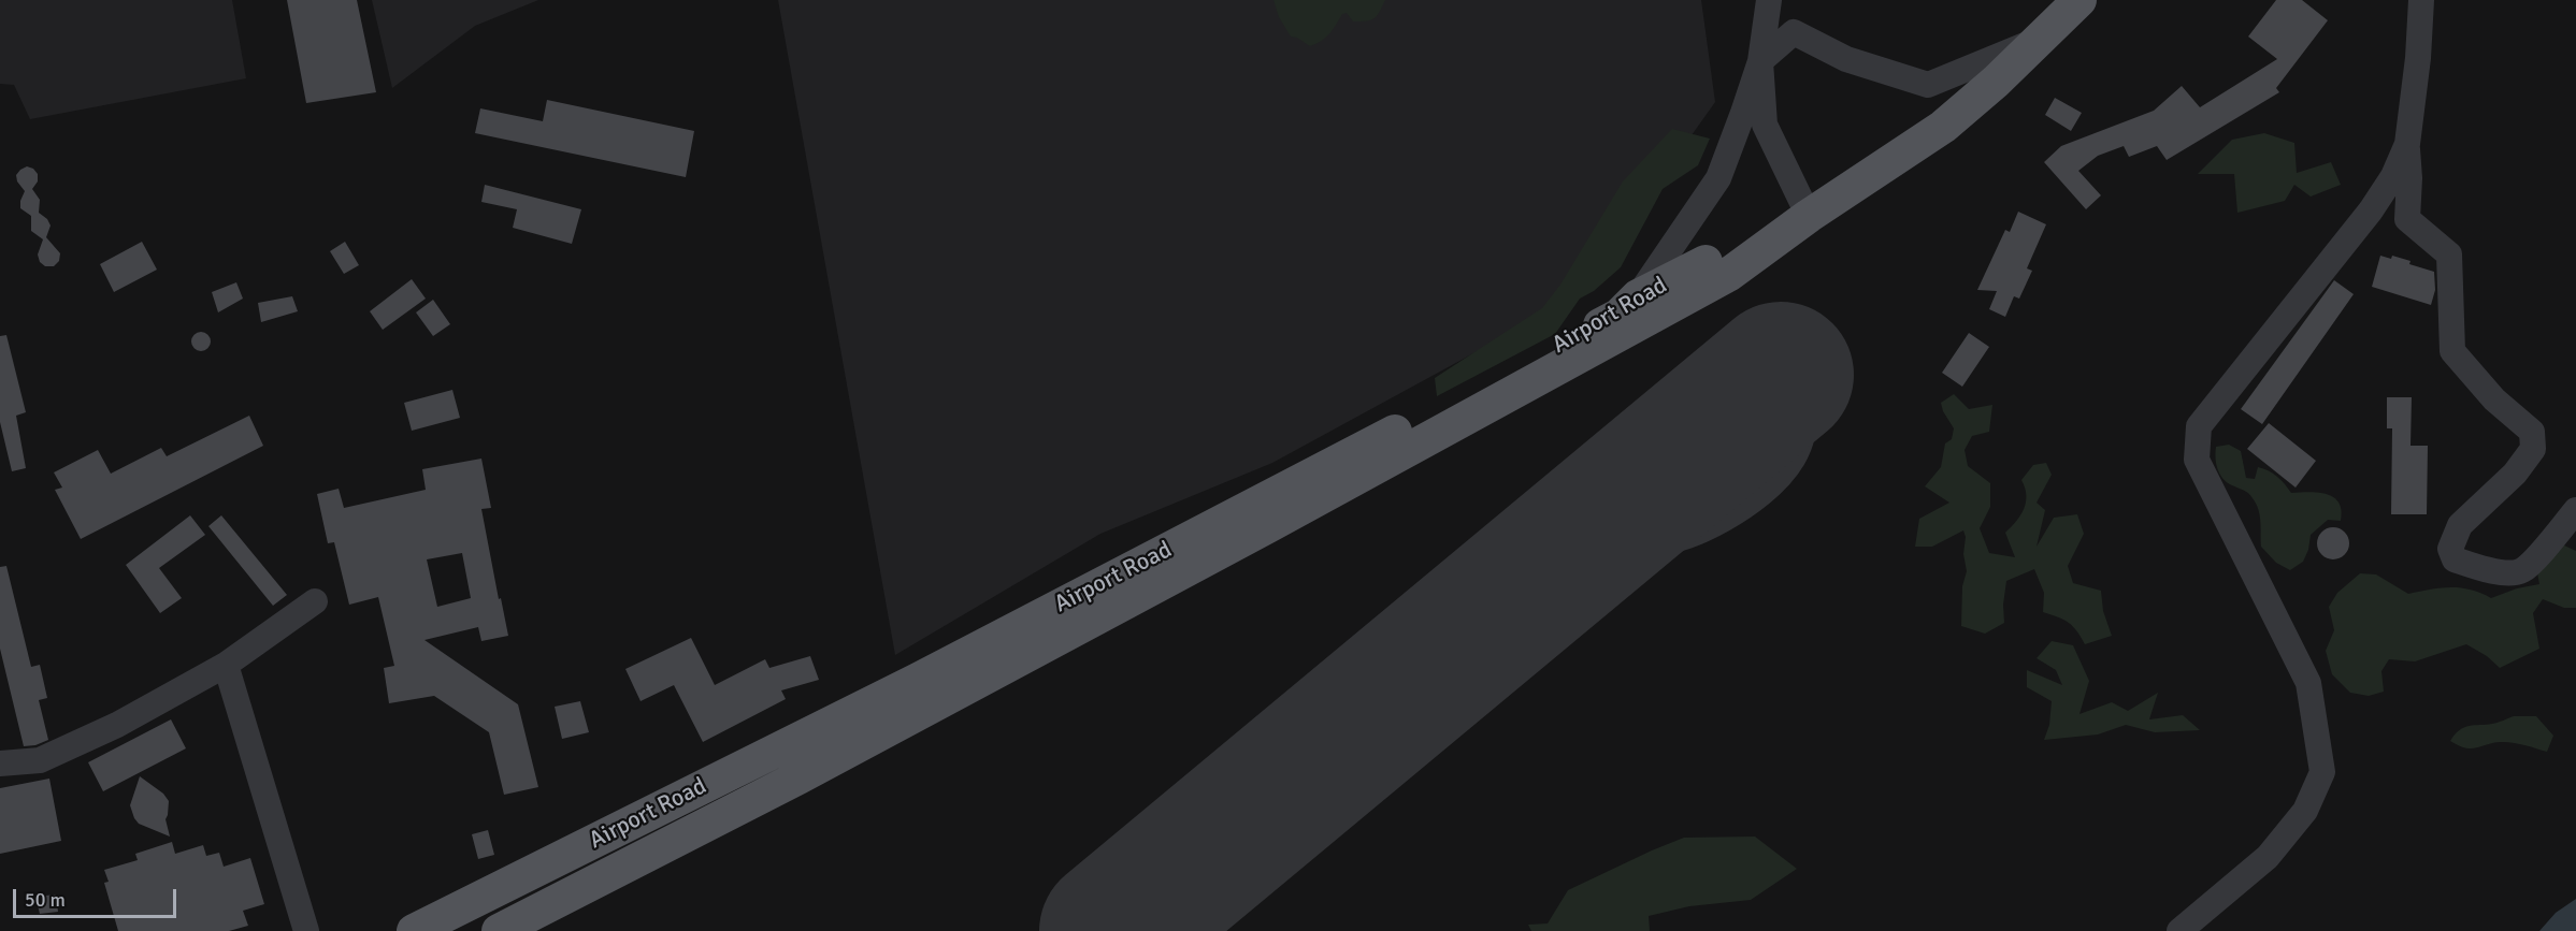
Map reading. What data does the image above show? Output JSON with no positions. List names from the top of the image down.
{
  "streets": {
    "main road": ["Airport Road"]
  },
  "scale_bar": "50 m"
}
